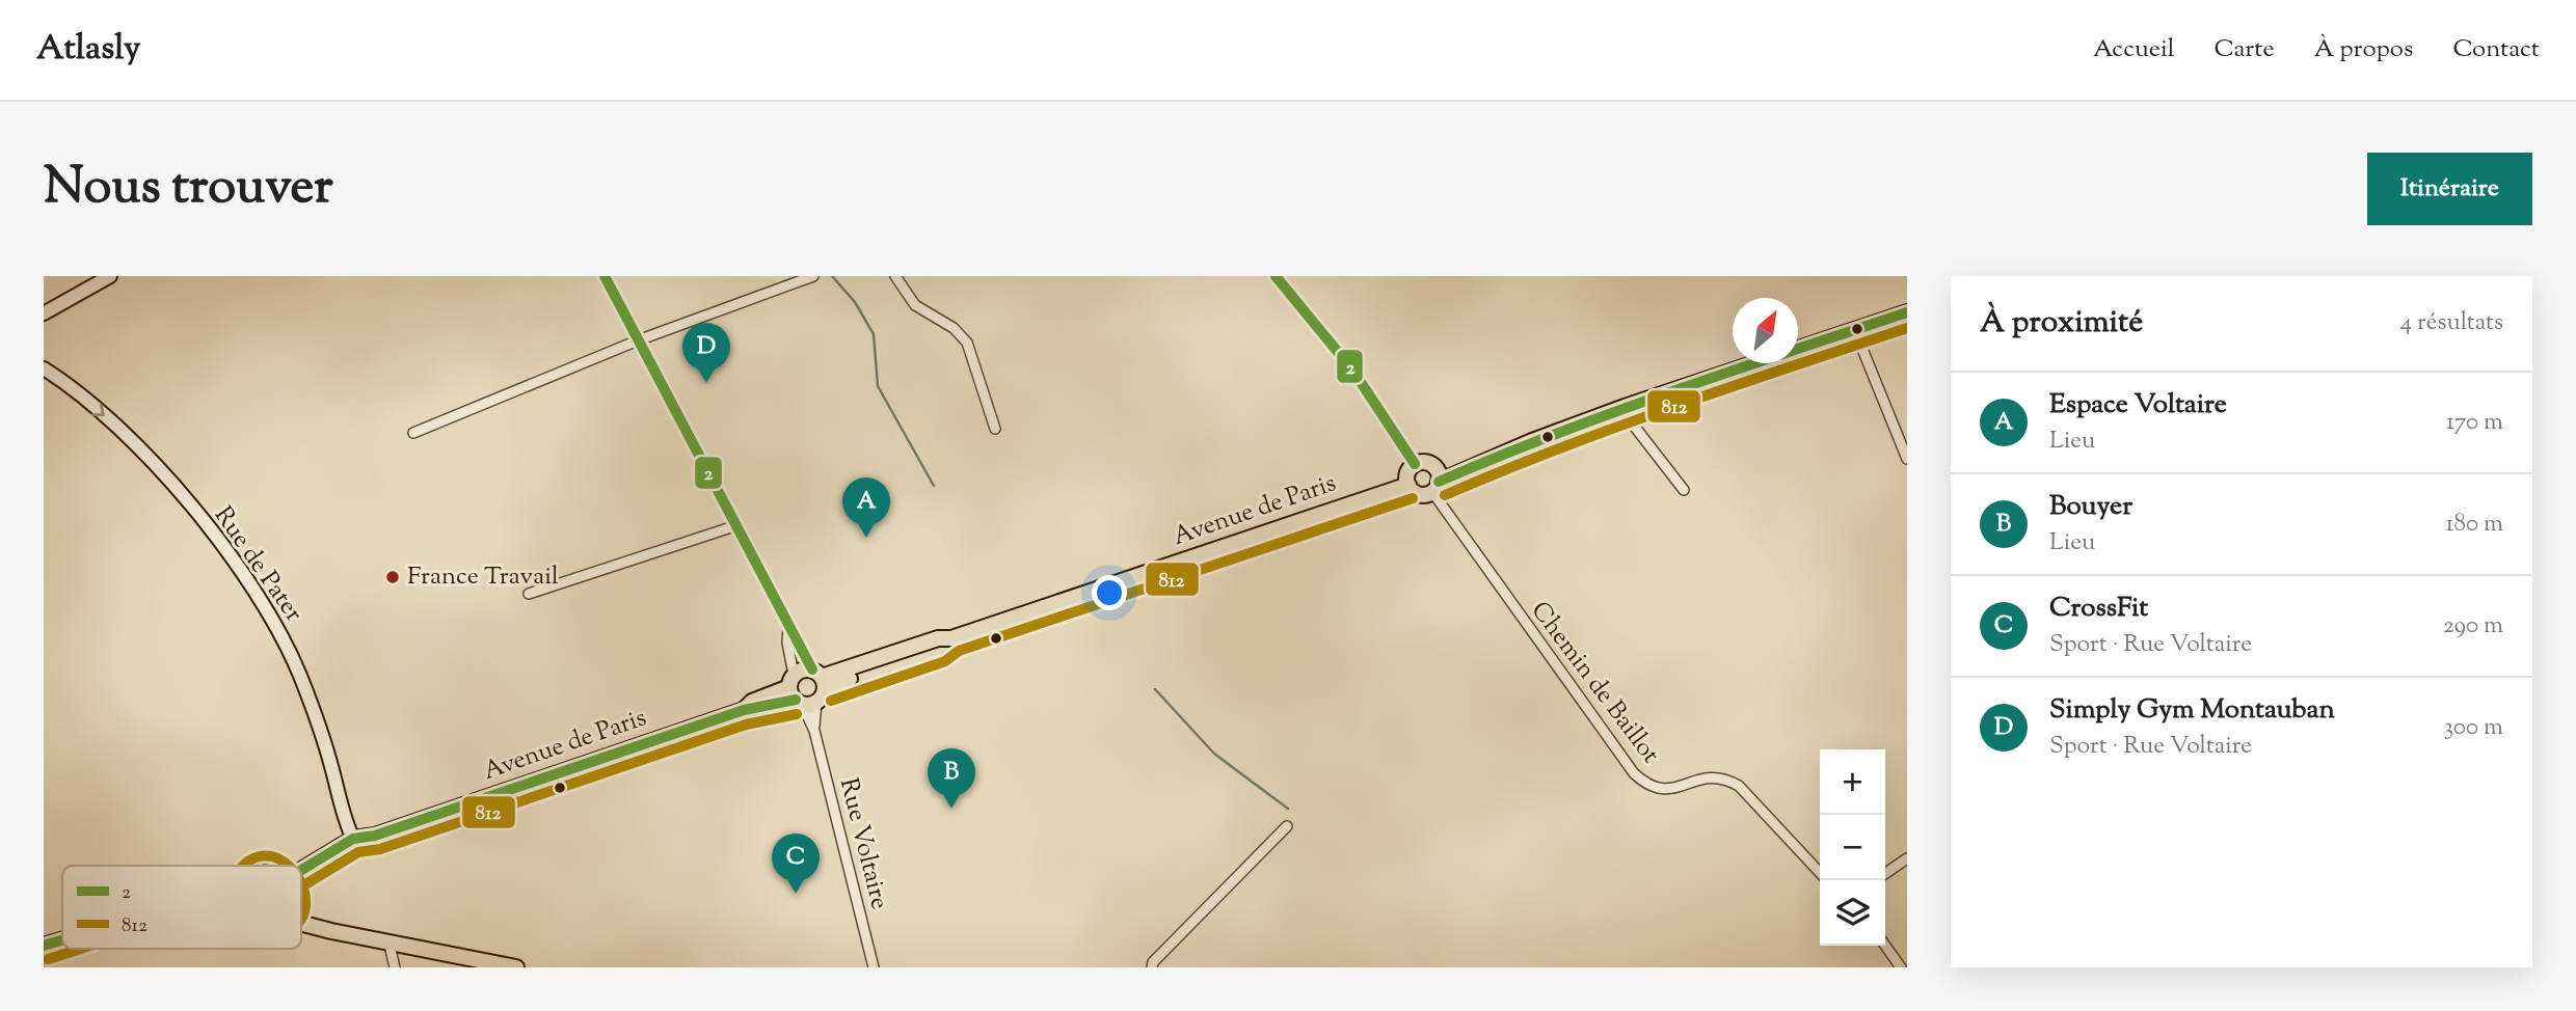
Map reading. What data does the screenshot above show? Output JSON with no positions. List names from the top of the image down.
{
  "streets": {
    "main road": ["Avenue de Paris"],
    "street": ["Rue de Pater", "Chemin de Baillot", "Rue Voltaire"]
  },
  "crossings": [
    ["Avenue de Paris", "Rue de Pater"],
    ["Avenue de Paris", "Rue Voltaire"]
  ],
  "one_way": ["Rue de Pater"],
  "places": ["France Travail"],
  "lines": ["transit line 2", "transit line 812"],
  "legend": ["2", "812"],
  "north": "top right",
  "page": {
    "header": "Atlasly",
    "nav": [
      "Accueil",
      "Carte",
      "À propos",
      "Contact"
    ],
    "title": "Nous trouver",
    "buttons": "Itinéraire",
    "heading": ["À proximité", "4 résultats"],
    "pins": [
      "D",
      "A",
      "B",
      "C"
    ],
    "list": [
      {
        "mark": "A",
        "name": "Espace Voltaire",
        "note": "Lieu",
        "value": "170 m"
      },
      {
        "mark": "B",
        "name": "Bouyer",
        "note": "Lieu",
        "value": "180 m"
      },
      {
        "mark": "C",
        "name": "CrossFit",
        "note": "Sport · Rue Voltaire",
        "value": "290 m"
      },
      {
        "mark": "D",
        "name": "Simply Gym Montauban",
        "note": "Sport · Rue Voltaire",
        "value": "300 m"
      }
    ],
    "map_buttons": ["+", "−"]
  }
}
